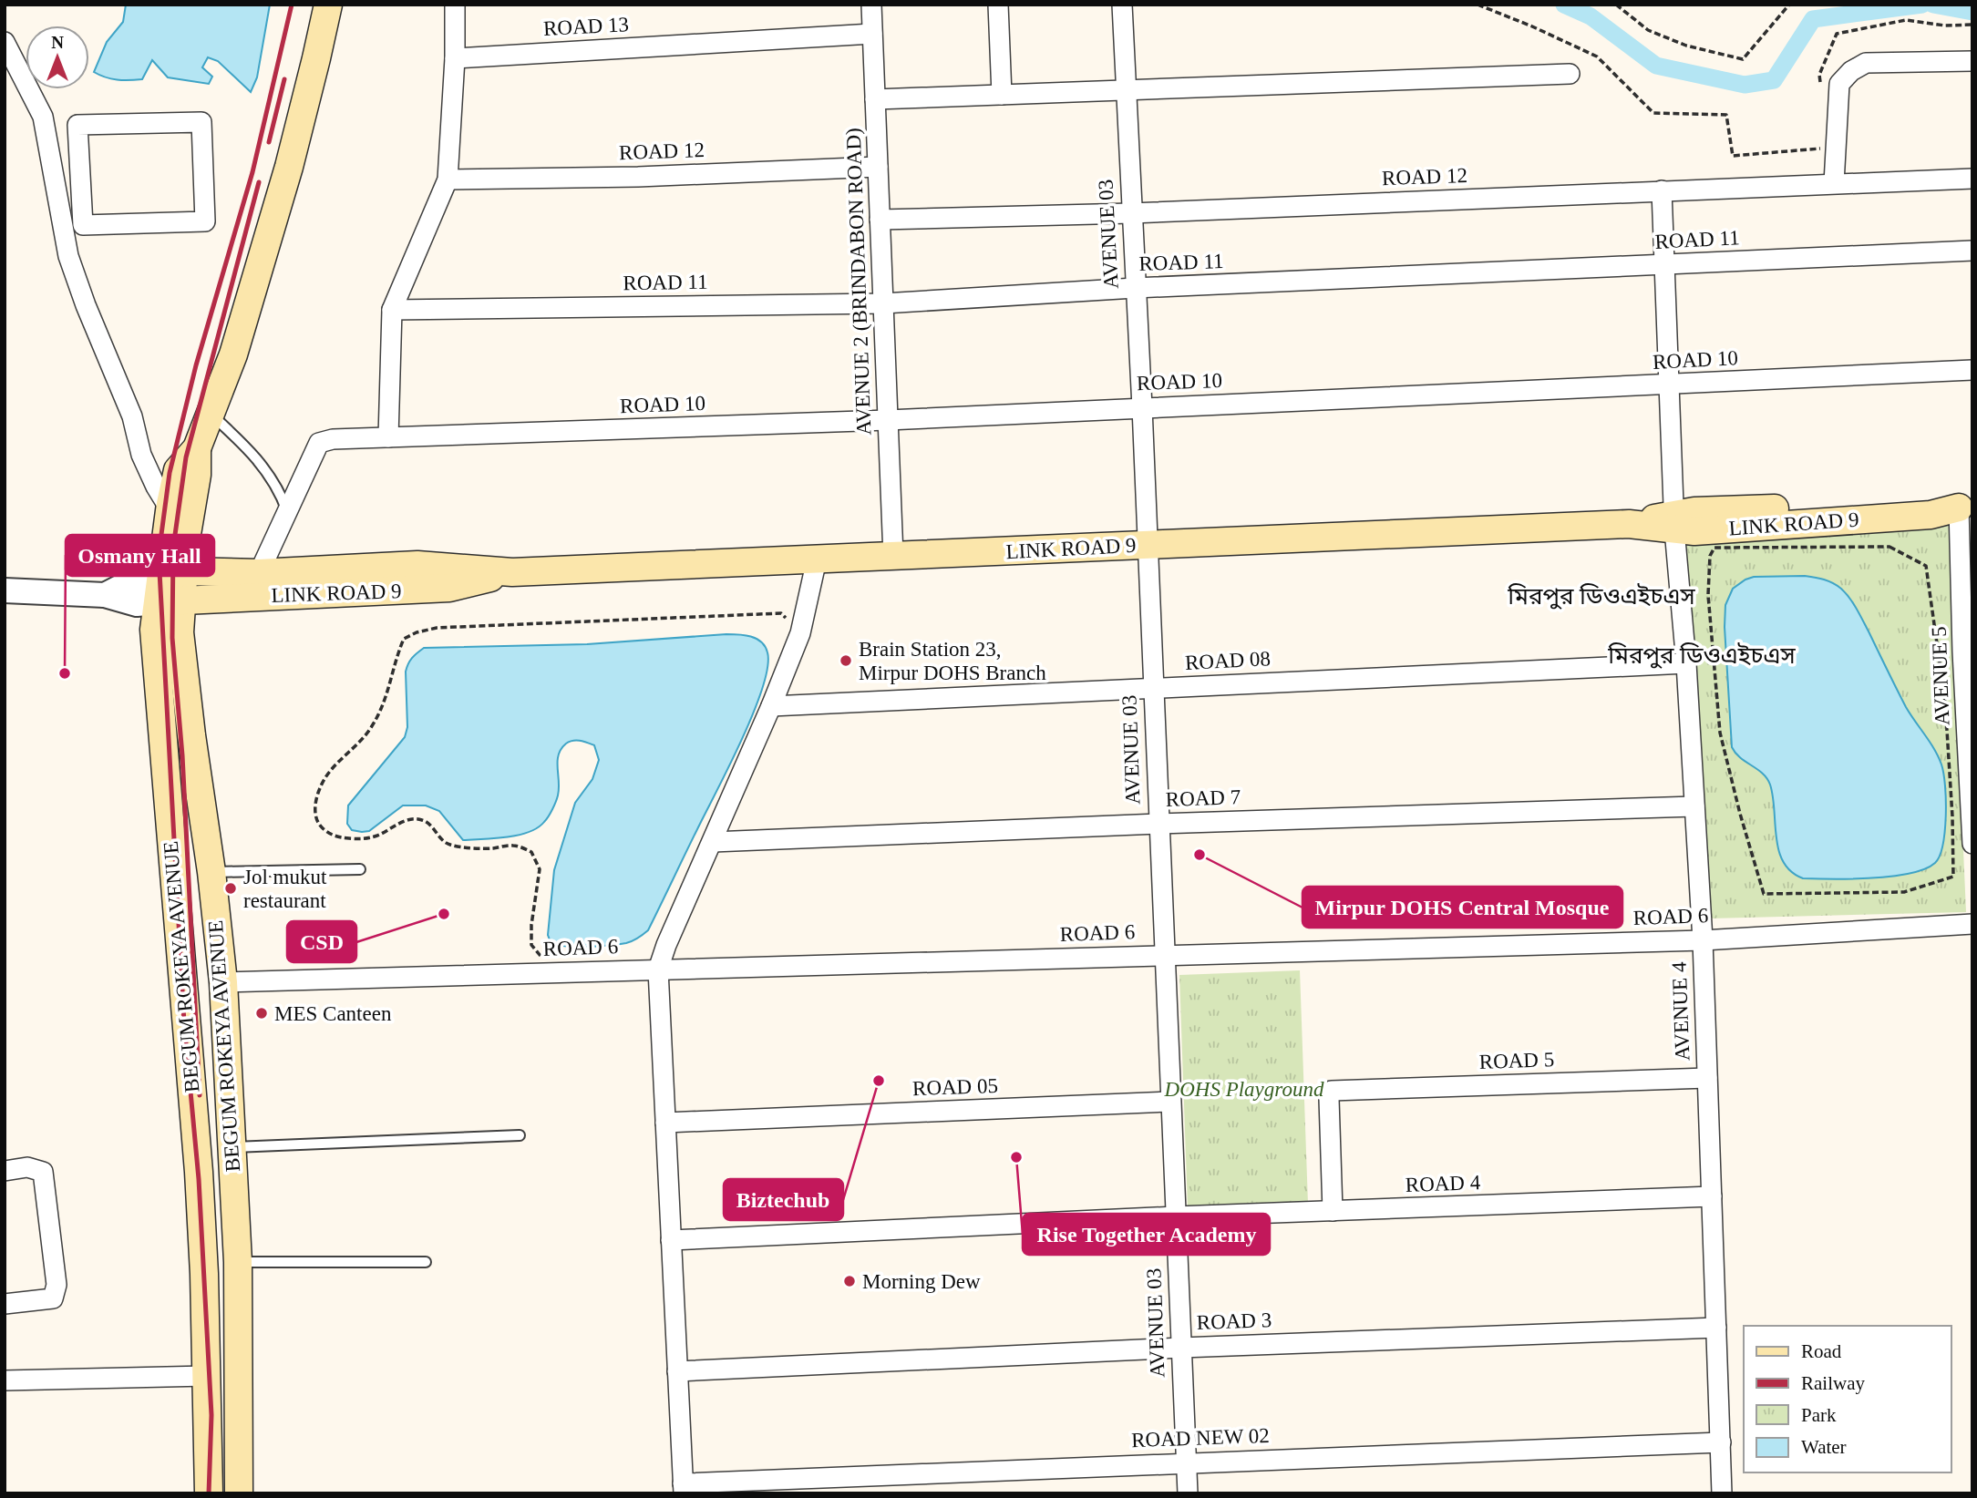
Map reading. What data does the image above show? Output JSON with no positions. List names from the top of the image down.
{
  "streets": {
    "main road": ["LINK ROAD 9", "BEGUM ROKEYA AVENUE"],
    "street": [
      "ROAD 13",
      "ROAD 12",
      "AVENUE 03",
      "ROAD 11",
      "AVENUE 2 (BRINDABON ROAD)",
      "ROAD 10",
      "ROAD 08",
      "AVENUE 5",
      "ROAD 7",
      "ROAD 6",
      "AVENUE 4",
      "ROAD 5",
      "ROAD 05",
      "ROAD 4",
      "ROAD 3",
      "ROAD NEW 02"
    ]
  },
  "crossings": [
    ["ROAD 13", "AVENUE 2 (BRINDABON ROAD)"],
    ["ROAD 12", "AVENUE 03"],
    ["ROAD 12", "AVENUE 2 (BRINDABON ROAD)"],
    ["ROAD 12", "AVENUE 4"],
    ["AVENUE 03", "ROAD 11"],
    ["AVENUE 03", "ROAD 10"],
    ["AVENUE 03", "LINK ROAD 9"],
    ["AVENUE 03", "ROAD 08"],
    ["AVENUE 03", "ROAD 7"],
    ["AVENUE 03", "ROAD 6"],
    ["AVENUE 03", "ROAD 05"],
    ["AVENUE 03", "ROAD 4"],
    ["AVENUE 03", "ROAD 3"],
    ["AVENUE 03", "ROAD NEW 02"],
    ["ROAD 11", "AVENUE 2 (BRINDABON ROAD)"],
    ["ROAD 11", "AVENUE 4"],
    ["AVENUE 2 (BRINDABON ROAD)", "ROAD 10"],
    ["AVENUE 2 (BRINDABON ROAD)", "LINK ROAD 9"],
    ["ROAD 10", "AVENUE 4"],
    ["LINK ROAD 9", "AVENUE 5"],
    ["LINK ROAD 9", "BEGUM ROKEYA AVENUE"],
    ["LINK ROAD 9", "AVENUE 4"],
    ["ROAD 08", "AVENUE 4"],
    ["ROAD 7", "AVENUE 4"],
    ["ROAD 6", "BEGUM ROKEYA AVENUE"],
    ["ROAD 6", "AVENUE 4"],
    ["AVENUE 4", "ROAD 5"],
    ["AVENUE 4", "ROAD 4"],
    ["AVENUE 4", "ROAD 3"],
    ["AVENUE 4", "ROAD NEW 02"],
    ["ROAD 5", "ROAD 4"]
  ],
  "districts": ["মিরপুর ডিওএইচএস", "মিরপুর ডিওএইচএস"],
  "parks": ["DOHS Playground"],
  "places": [
    "Brain Station 23, Mirpur DOHS Branch",
    "Osmany Hall",
    "Mirpur DOHS Central Mosque",
    "Jol mukut restaurant",
    "CSD",
    "MES Canteen",
    "Biztechub",
    "Rise Together Academy",
    "Morning Dew"
  ],
  "legend": [
    "Road",
    "Railway",
    "Park",
    "Water"
  ],
  "north": "top"
}
